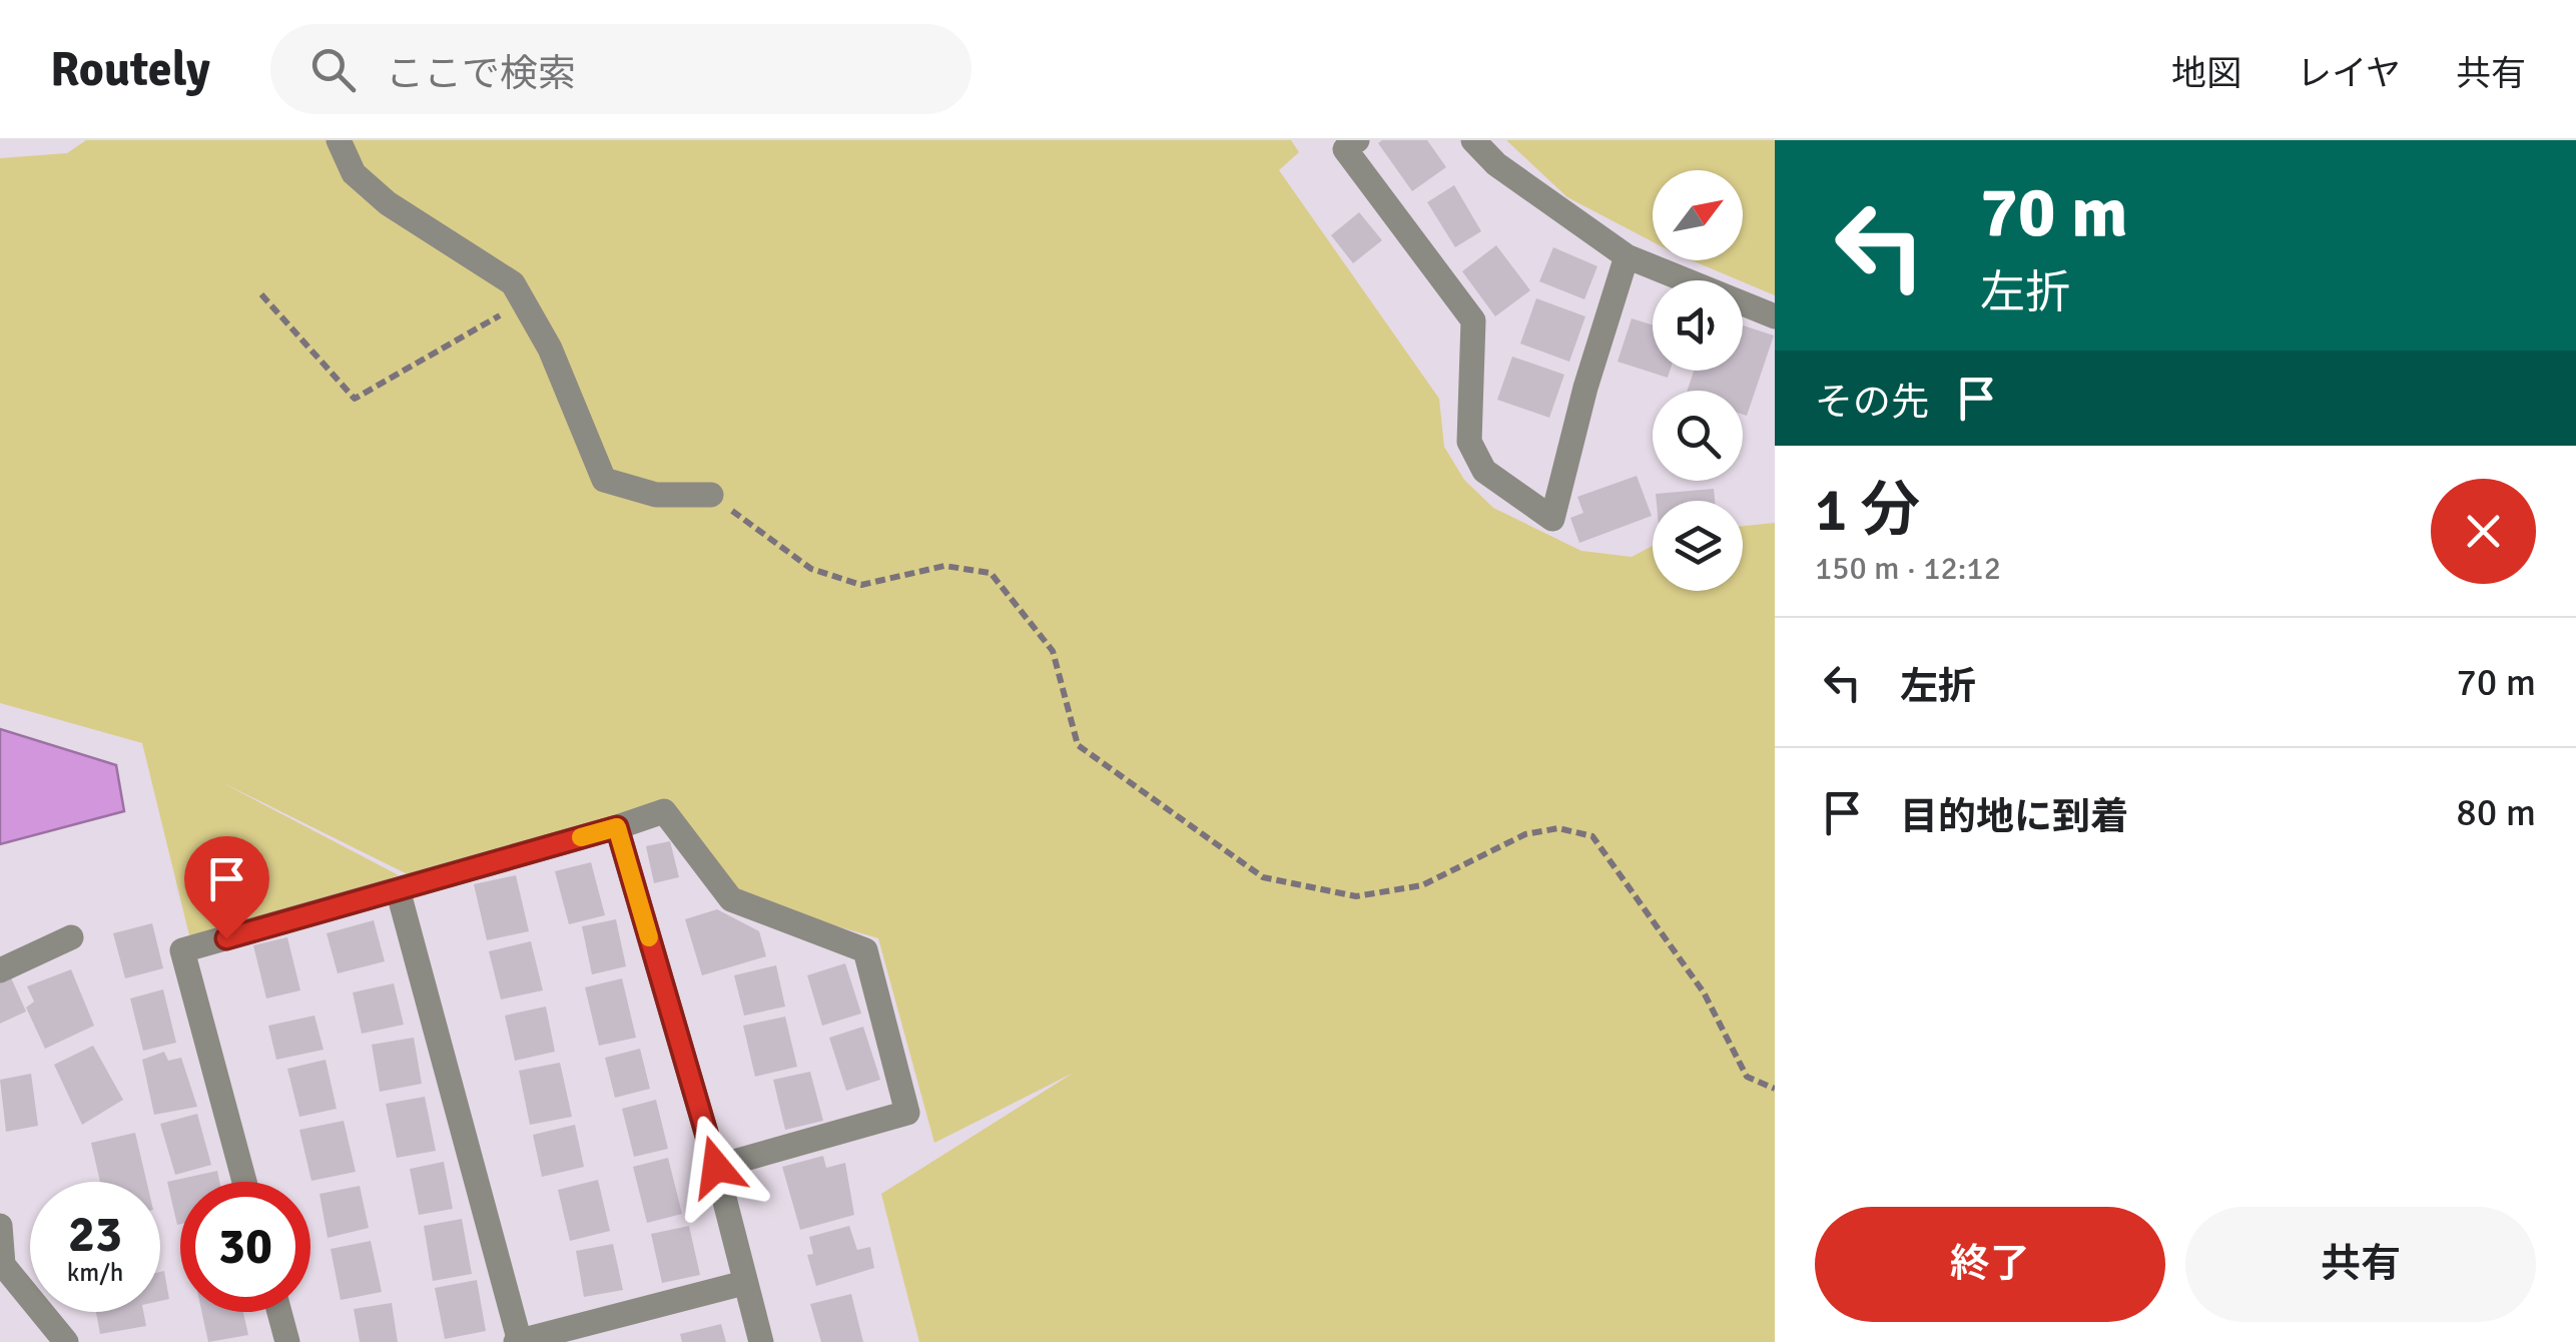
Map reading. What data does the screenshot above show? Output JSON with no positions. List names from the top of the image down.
{
  "north": "top right",
  "page": {
    "header": "Routely",
    "search": "ここで検索",
    "nav": ["地図", "レイヤ", "共有"],
    "turn": ["70 m", "左折"],
    "then": "その先",
    "heading": ["1 分", "150 m · 12:12"],
    "list": [
      {
        "name": "左折",
        "value": "70 m"
      },
      {
        "name": "目的地に到着",
        "value": "80 m"
      }
    ],
    "speed": "23 km/h",
    "limit": "30",
    "buttons": ["終了", "共有"]
  }
}
